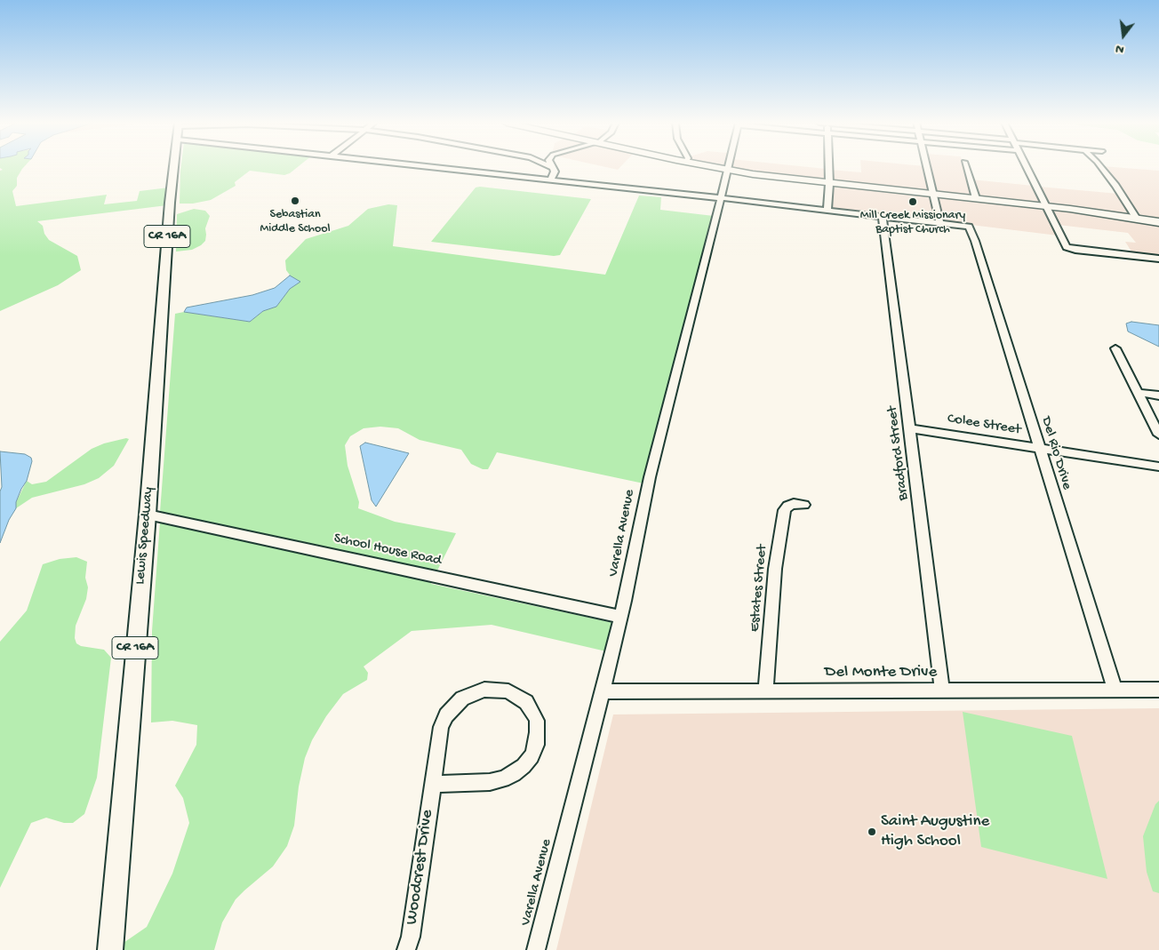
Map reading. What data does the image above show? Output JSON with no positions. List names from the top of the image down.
{
  "streets": {
    "main road": ["CR 16A", "Lewis Speedway"],
    "street": [
      "Colee Street",
      "Bradford Street",
      "Del Rio Drive",
      "Varella Avenue",
      "School House Road",
      "Estates Street",
      "Del Monte Drive",
      "Woodcrest Drive"
    ]
  },
  "crossings": [
    ["Colee Street", "Bradford Street"],
    ["Colee Street", "Del Rio Drive"],
    ["Bradford Street", "Del Monte Drive"],
    ["Del Rio Drive", "Del Monte Drive"],
    ["Varella Avenue", "School House Road"],
    ["Varella Avenue", "Del Monte Drive"],
    ["Lewis Speedway", "School House Road"],
    ["Estates Street", "Del Monte Drive"]
  ],
  "places": ["Sebastian Middle School", "Mill Creek Missionary Baptist Church", "Saint Augustine High School"],
  "north": "bottom"
}
